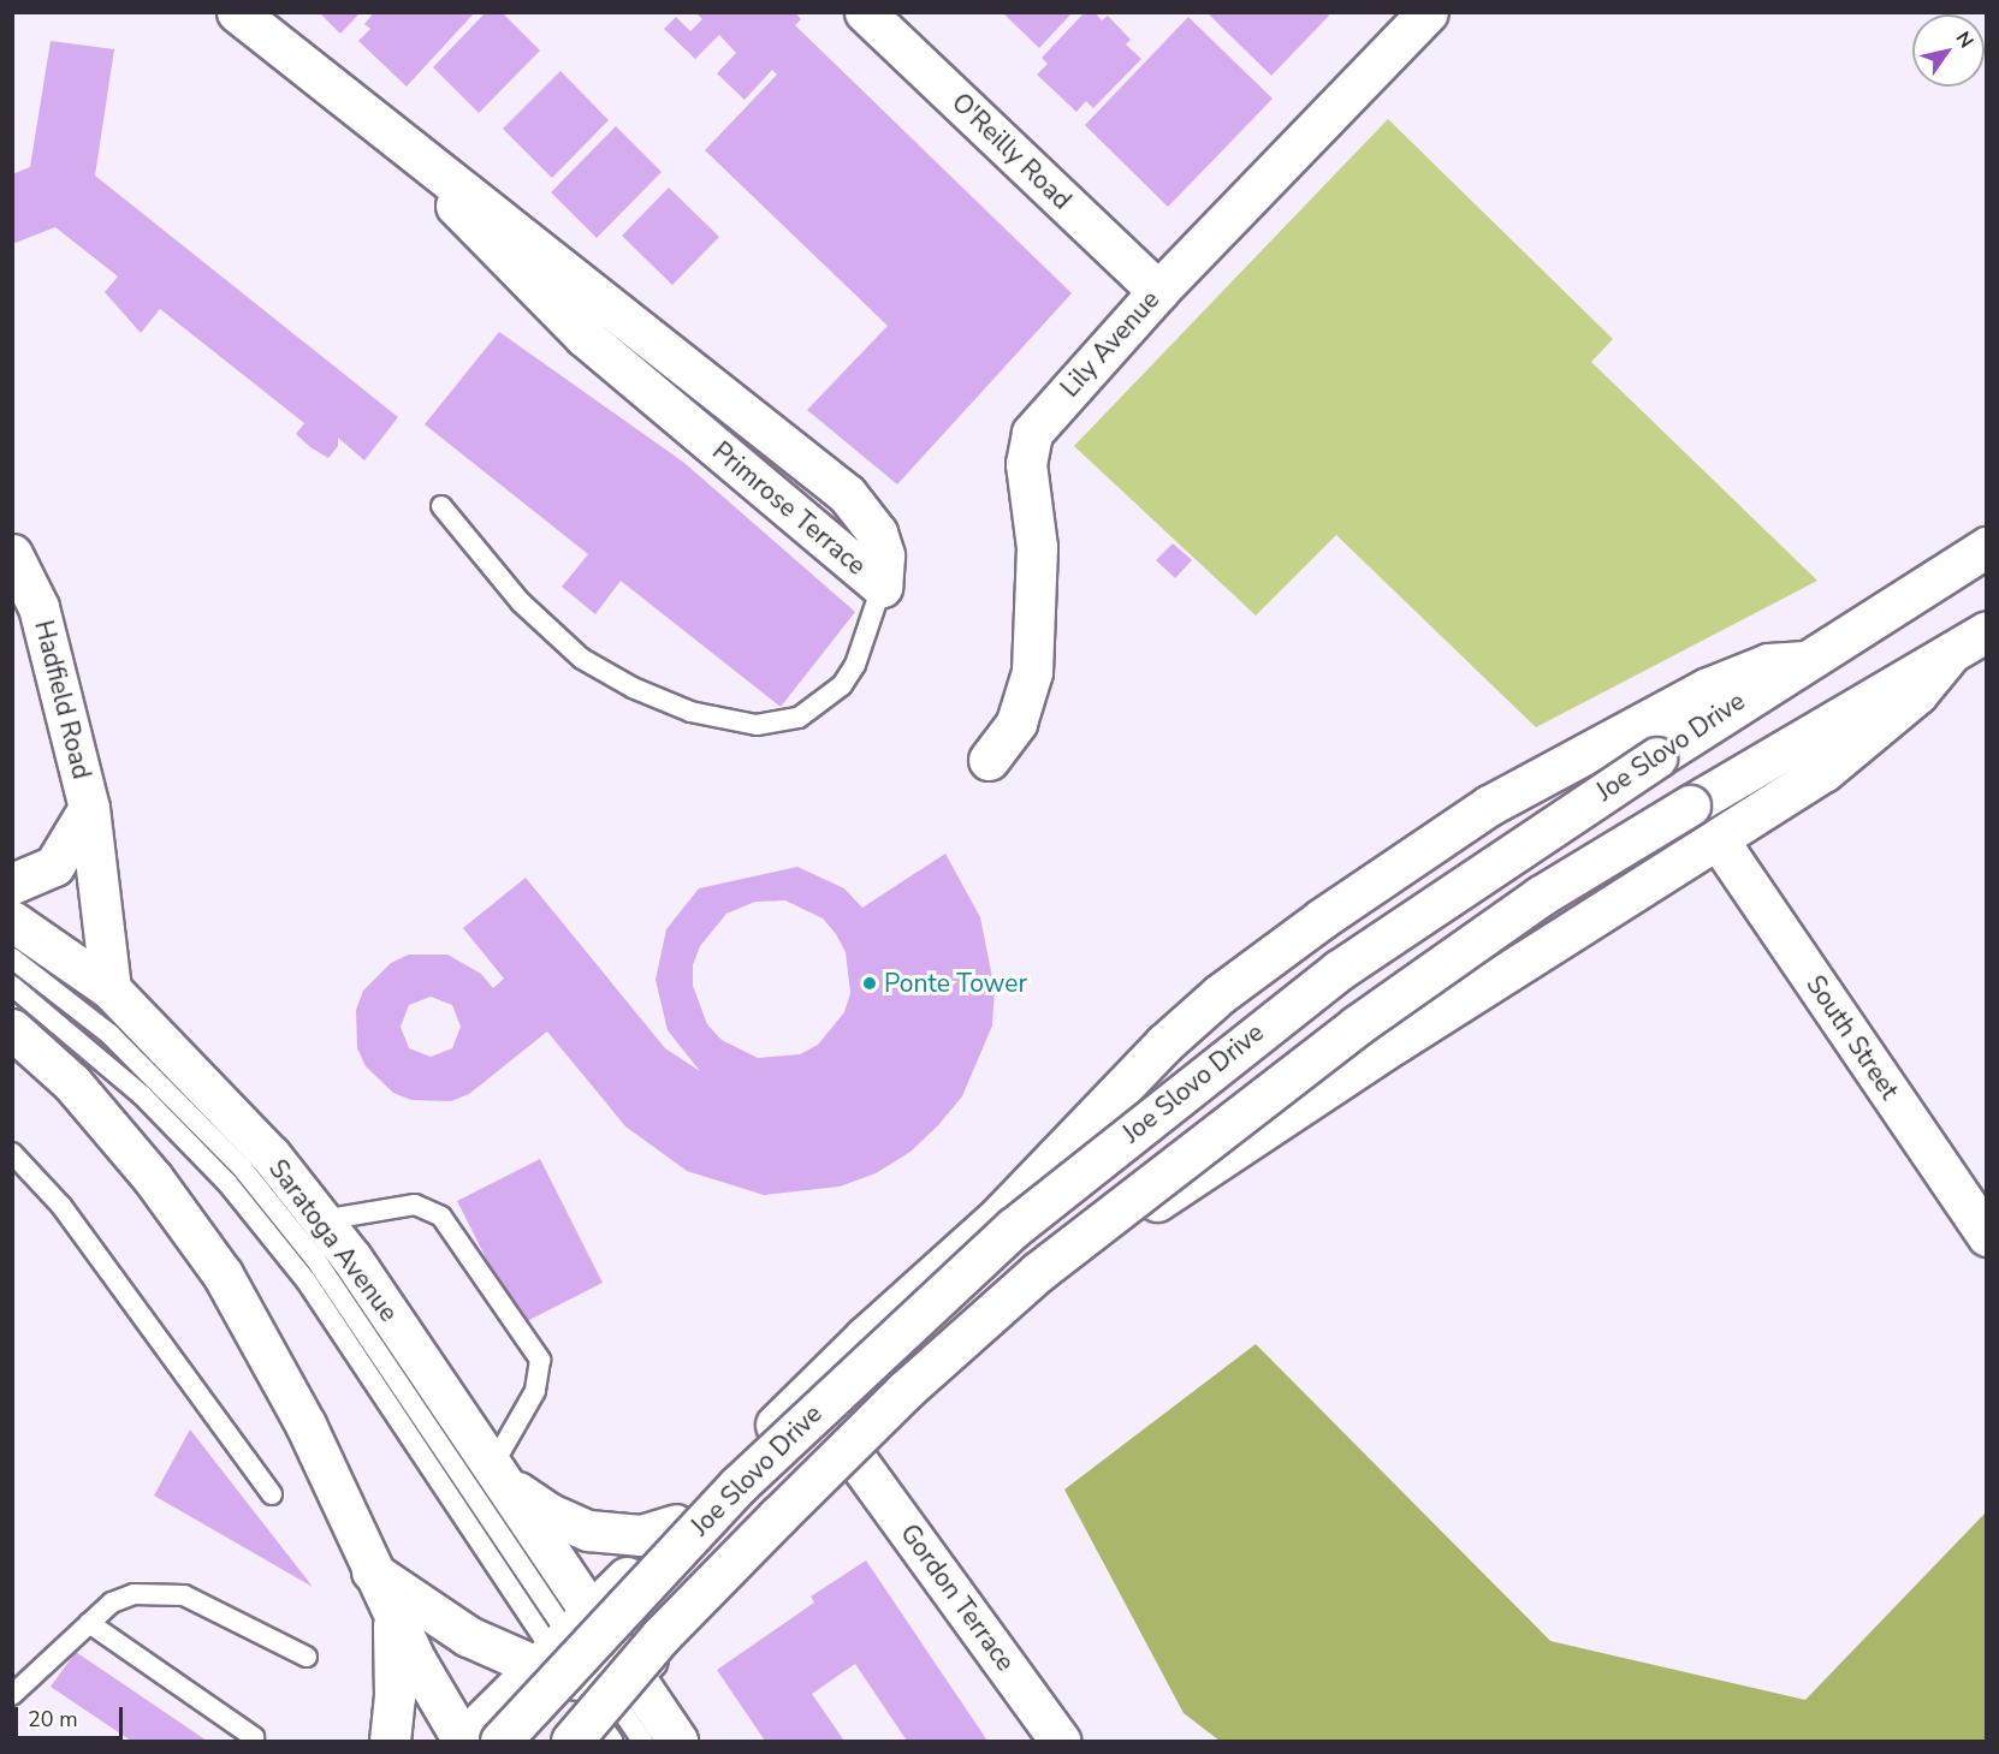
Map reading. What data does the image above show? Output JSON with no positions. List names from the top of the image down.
{
  "streets": {
    "main road": [
      "O'Reilly Road",
      "Lily Avenue",
      "Primrose Terrace",
      "Hadfield Road",
      "Joe Slovo Drive",
      "South Street",
      "Saratoga Avenue",
      "Gordon Terrace"
    ]
  },
  "crossings": [
    ["O'Reilly Road", "Lily Avenue"],
    ["Hadfield Road", "Saratoga Avenue"]
  ],
  "places": ["Ponte Tower"],
  "scale_bar": "20 m",
  "north": "top right"
}
